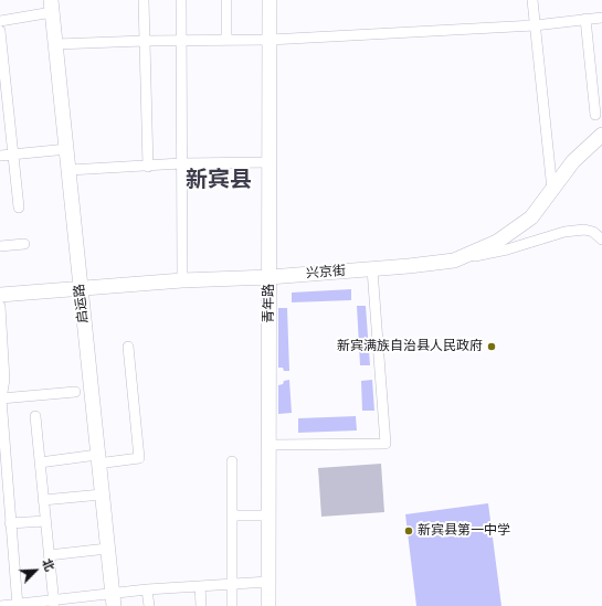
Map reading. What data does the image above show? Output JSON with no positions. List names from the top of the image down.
{
  "streets": {
    "street": ["兴京街", "启运路", "青年路"]
  },
  "crossings": [
    ["兴京街", "启运路"],
    ["兴京街", "青年路"]
  ],
  "districts": ["新宾县"],
  "places": ["新宾满族自治县人民政府", "新宾县第一中学"],
  "north": "top right"
}
